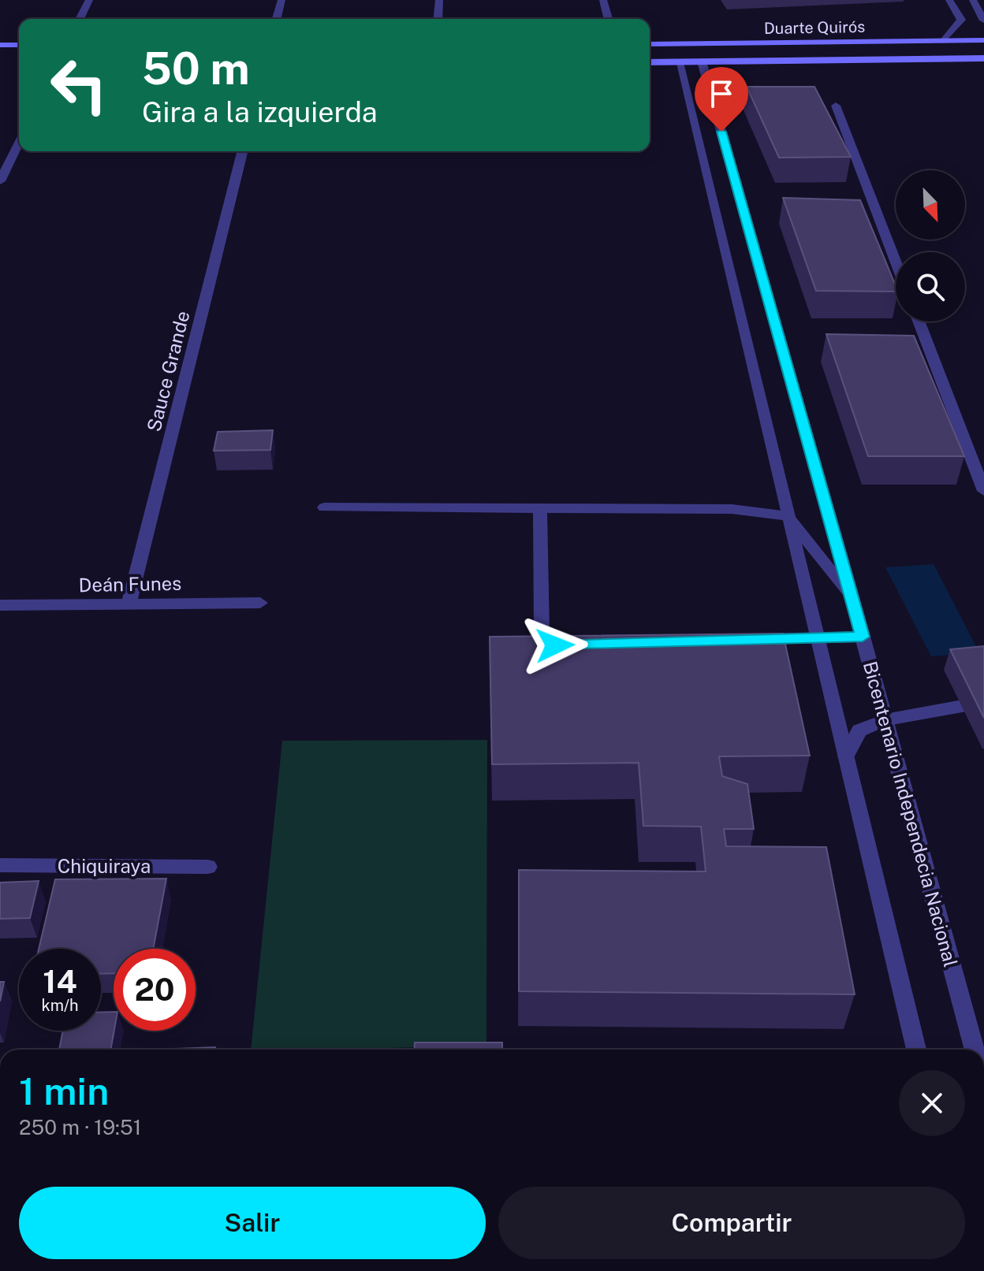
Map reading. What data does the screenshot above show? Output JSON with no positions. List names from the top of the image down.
{
  "streets": {
    "main road": ["Duarte Quirós"],
    "street": [
      "Sauce Grande",
      "Deán Funes",
      "Bicentenario Independecia Nacional",
      "Chiquiraya"
    ]
  },
  "crossings": [
    ["Duarte Quirós", "Bicentenario Independecia Nacional"],
    ["Sauce Grande", "Deán Funes"]
  ],
  "north": "bottom right",
  "page": {
    "turn": ["50 m", "Gira a la izquierda"],
    "speed": "14 km/h",
    "limit": "20",
    "heading": ["1 min", "250 m · 19:51"],
    "buttons": ["Salir", "Compartir"]
  }
}
